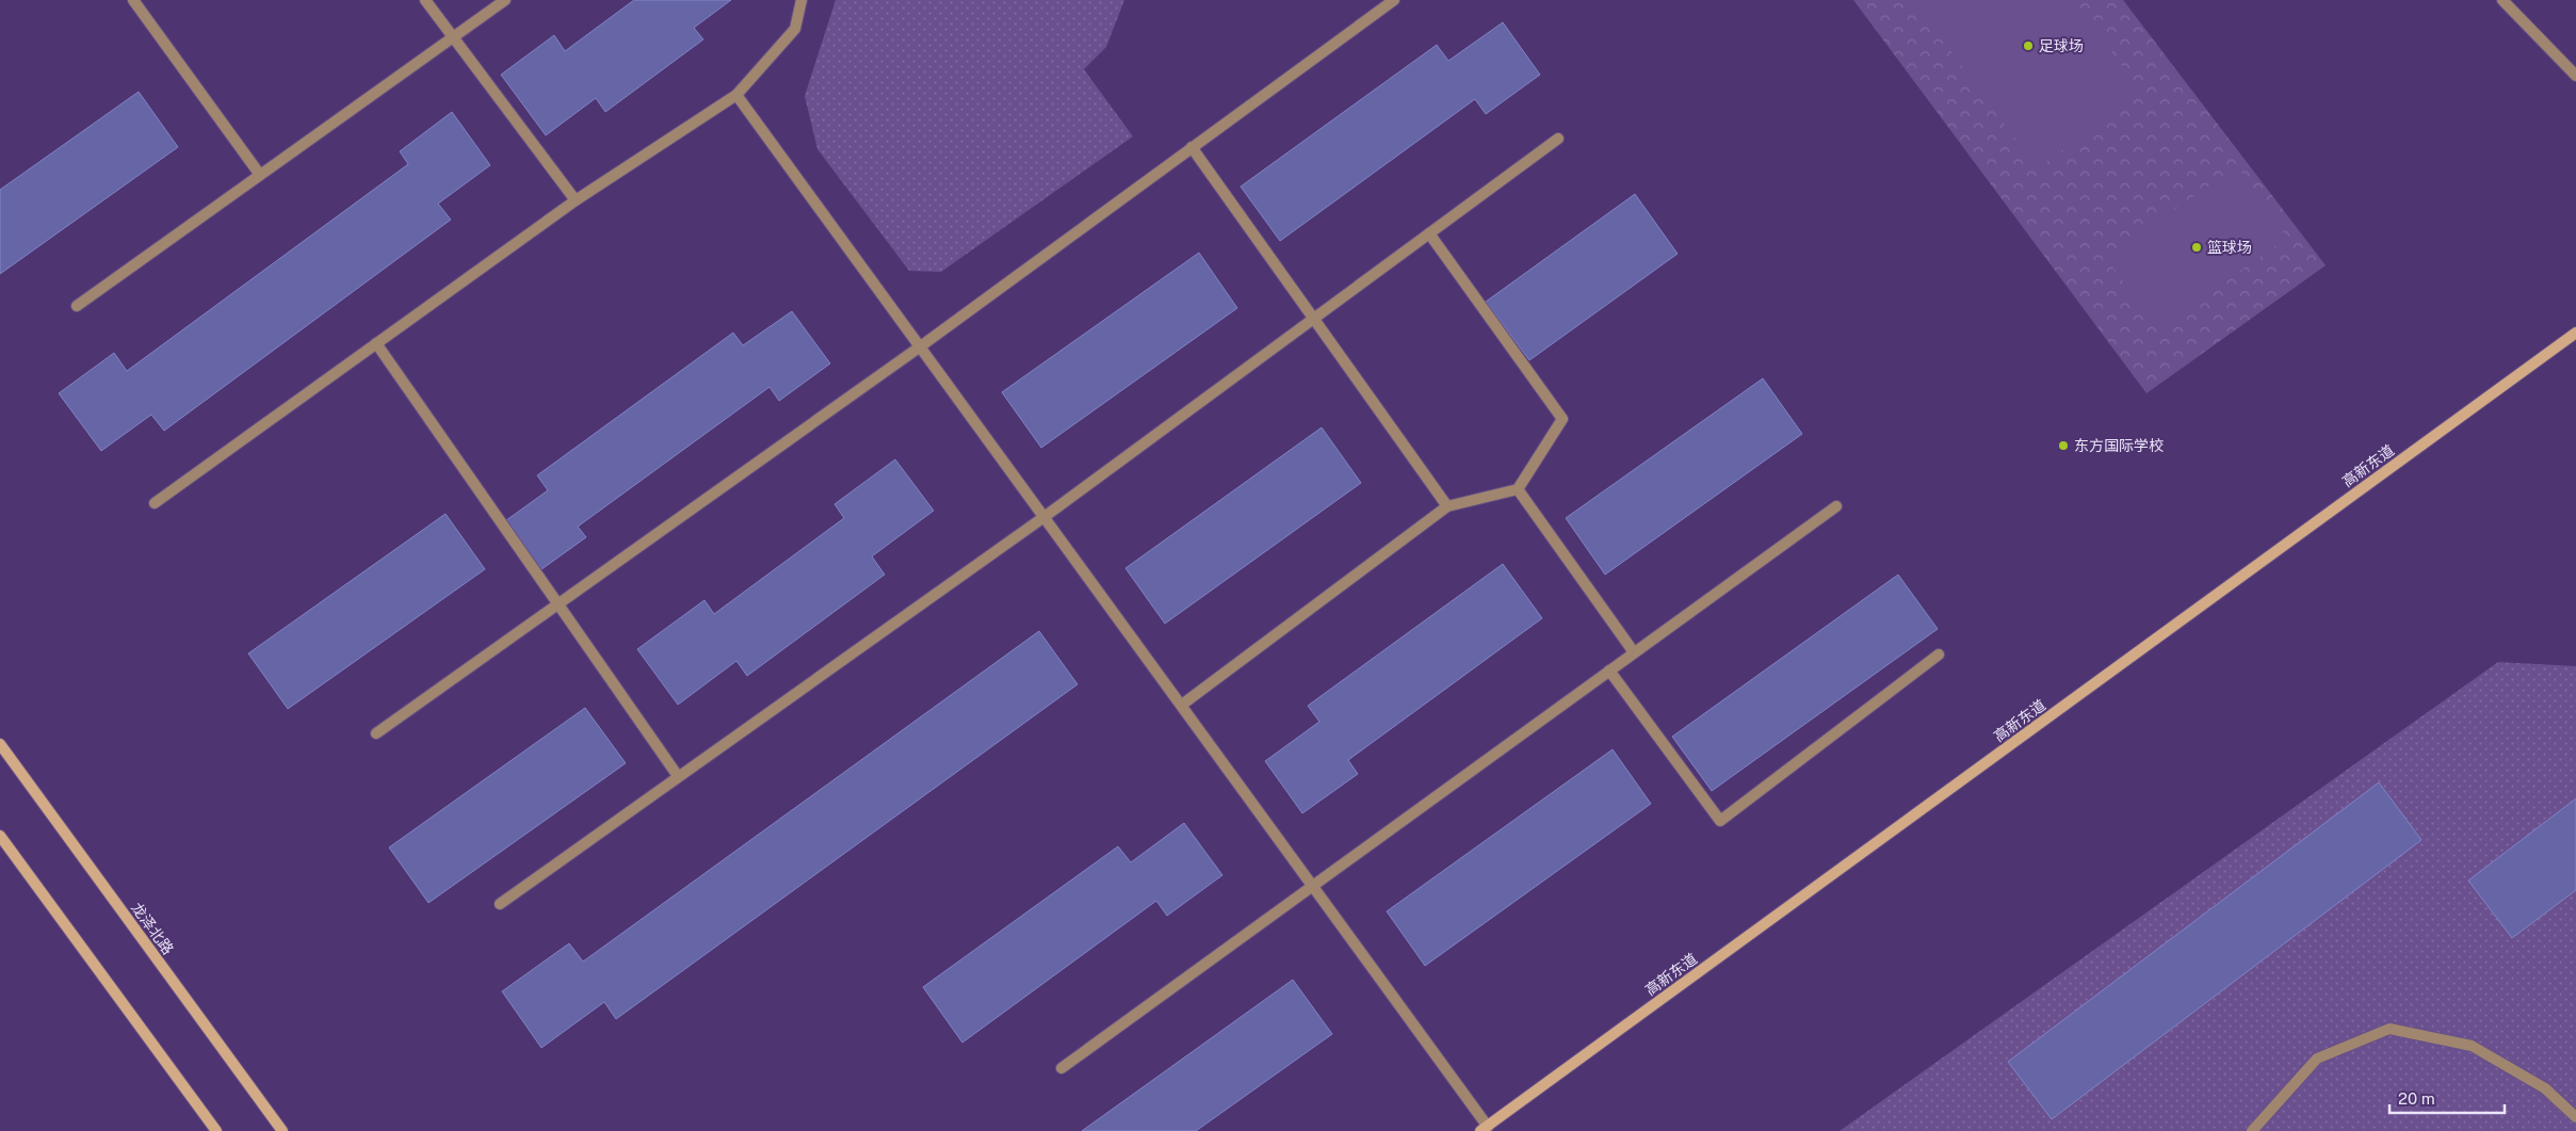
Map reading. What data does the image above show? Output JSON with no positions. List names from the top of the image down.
{
  "streets": {
    "main road": ["高新东道", "龙泽北路"]
  },
  "places": ["足球场", "篮球场", "东方国际学校"],
  "scale_bar": "20 m"
}
